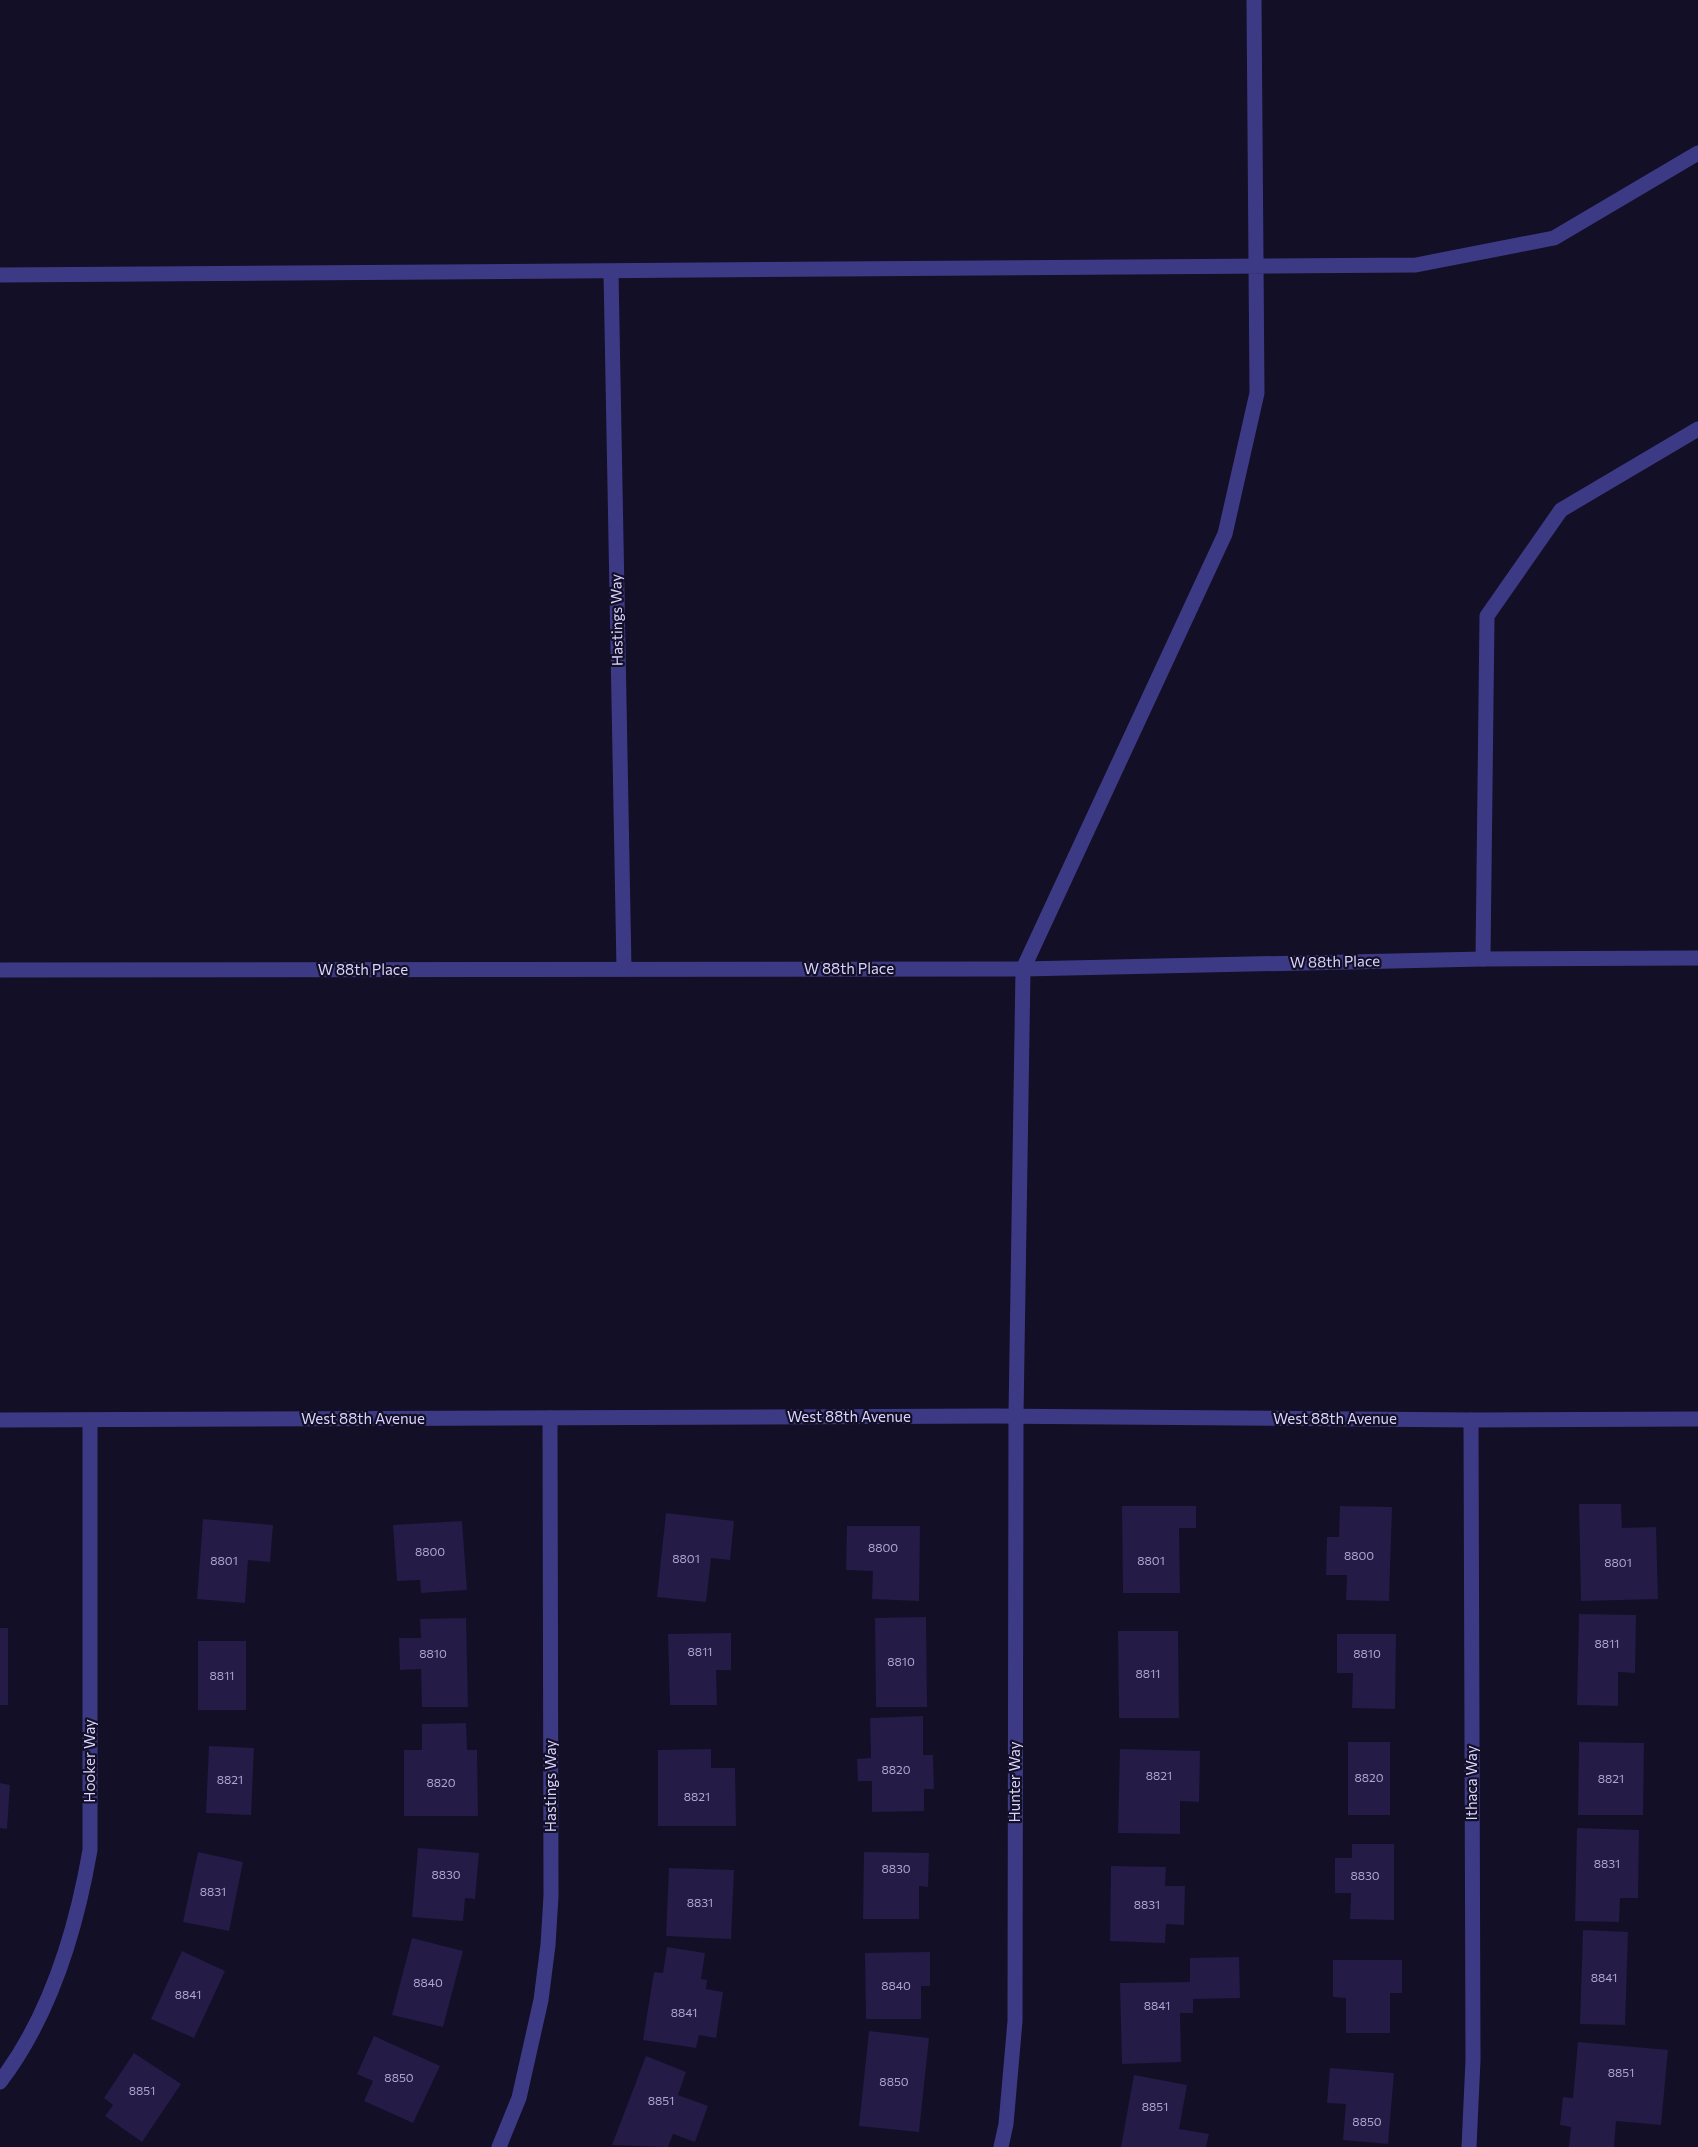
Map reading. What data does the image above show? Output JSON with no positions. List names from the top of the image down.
{
  "streets": {
    "street": [
      "Hastings Way",
      "W 88th Place",
      "West 88th Avenue",
      "Hooker Way",
      "Hunter Way",
      "Ithaca Way"
    ]
  },
  "crossings": [
    ["Hastings Way", "W 88th Place"],
    ["Hastings Way", "West 88th Avenue"],
    ["W 88th Place", "Hunter Way"],
    ["West 88th Avenue", "Hooker Way"],
    ["West 88th Avenue", "Hunter Way"],
    ["West 88th Avenue", "Ithaca Way"]
  ],
  "house_numbers": [
    "8800",
    "8800",
    "8800",
    "8801",
    "8801",
    "8801",
    "8801",
    "8811",
    "8811",
    "8810",
    "8810",
    "8810",
    "8811",
    "8811",
    "8820",
    "8821",
    "8820",
    "8821",
    "8821",
    "8820",
    "8821",
    "8831",
    "8830",
    "8830",
    "8830",
    "8831",
    "8831",
    "8831",
    "8841",
    "8840",
    "8840",
    "8841",
    "8841",
    "8841",
    "8851",
    "8850",
    "8850",
    "8851",
    "8851",
    "8851",
    "8850"
  ]
}
